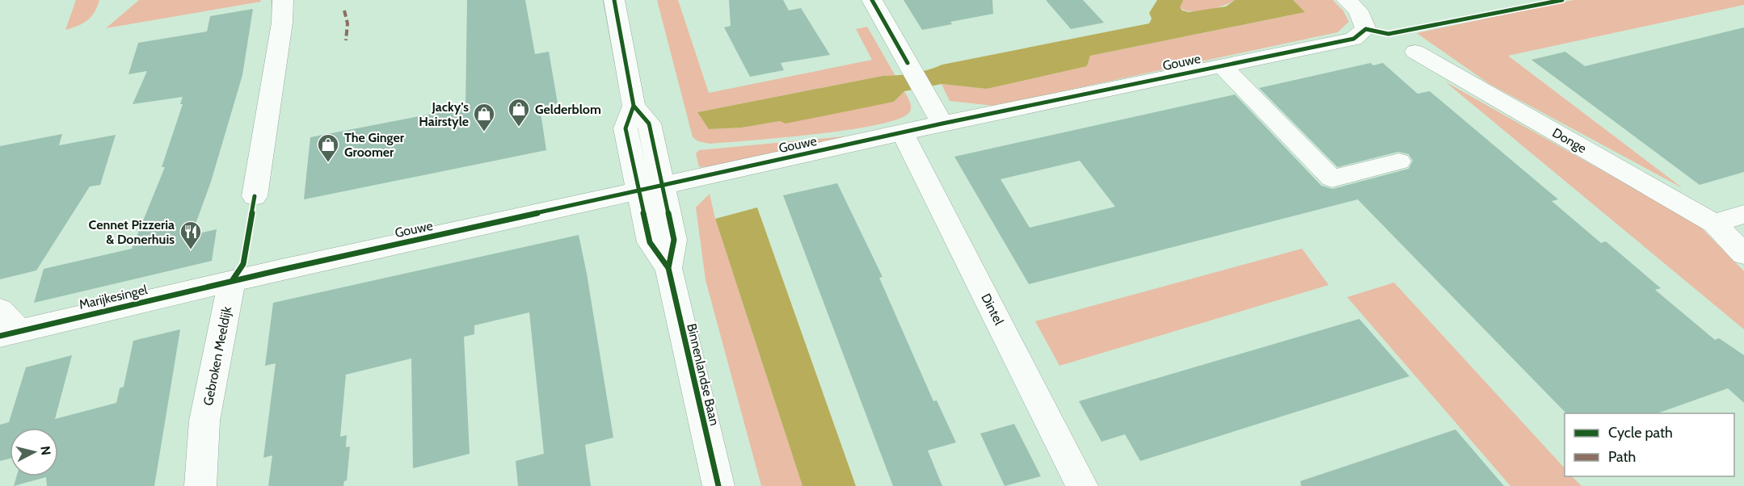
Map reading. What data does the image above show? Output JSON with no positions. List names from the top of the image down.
{
  "streets": {
    "street": [
      "Gouwe",
      "Donge",
      "Marijkesingel",
      "Dintel",
      "Gebroken Meeldijk",
      "Binnenlandse Baan"
    ]
  },
  "crossings": [
    ["Gouwe", "Marijkesingel"],
    ["Gouwe", "Dintel"],
    ["Gouwe", "Gebroken Meeldijk"],
    ["Gouwe", "Binnenlandse Baan"],
    ["Marijkesingel", "Gebroken Meeldijk"]
  ],
  "places": {
    "shop": ["Gelderblom", "Jacky's Hairstyle", "The Ginger Groomer"],
    "restaurant": ["Cennet Pizzeria & Donerhuis"]
  },
  "legend": ["Cycle path", "Path"],
  "north": "right"
}
